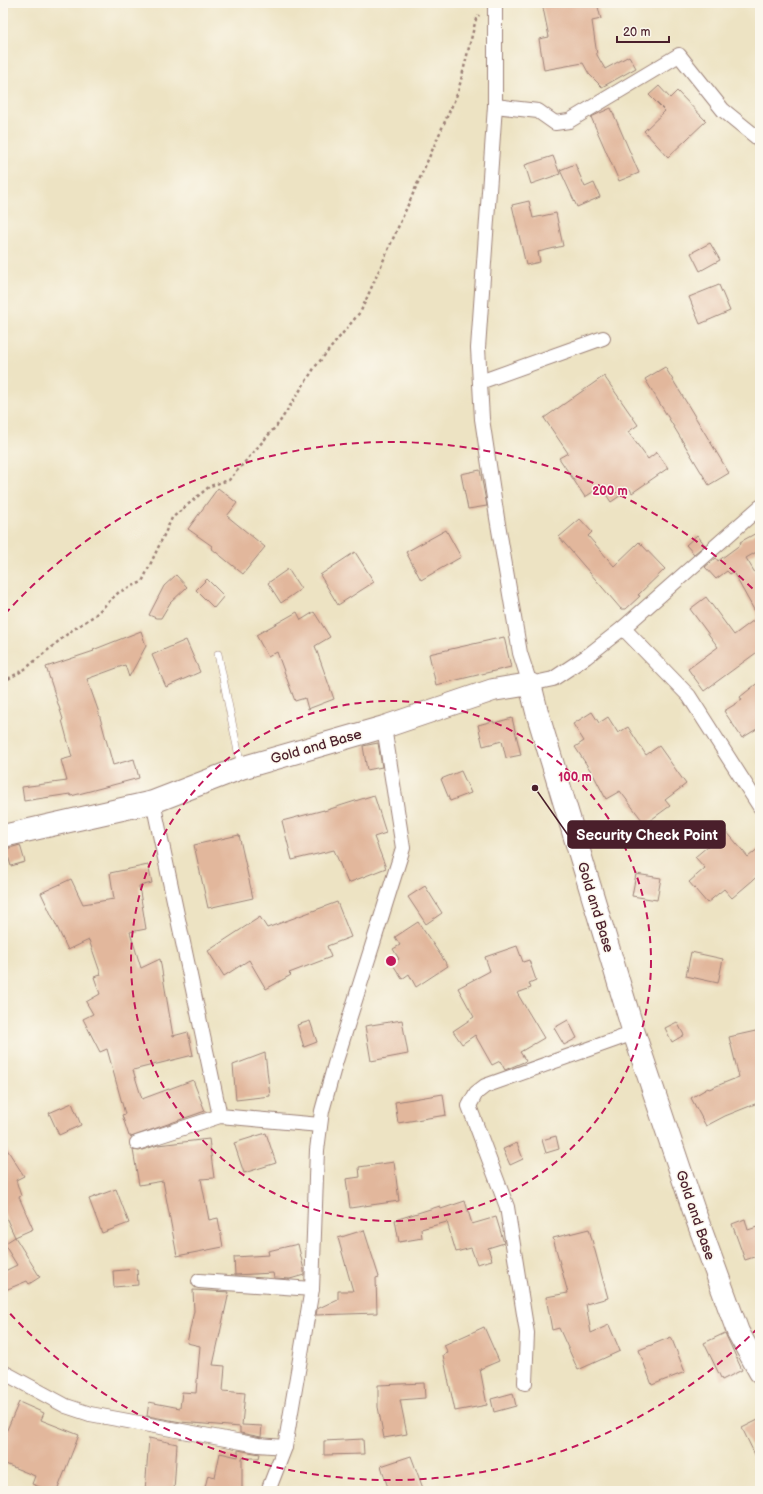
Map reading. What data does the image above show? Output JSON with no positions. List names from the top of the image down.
{
  "streets": {
    "main road": ["Gold and Base"]
  },
  "places": ["Security Check Point"],
  "scale_bar": "20 m",
  "rings": ["200 m", "100 m"]
}
